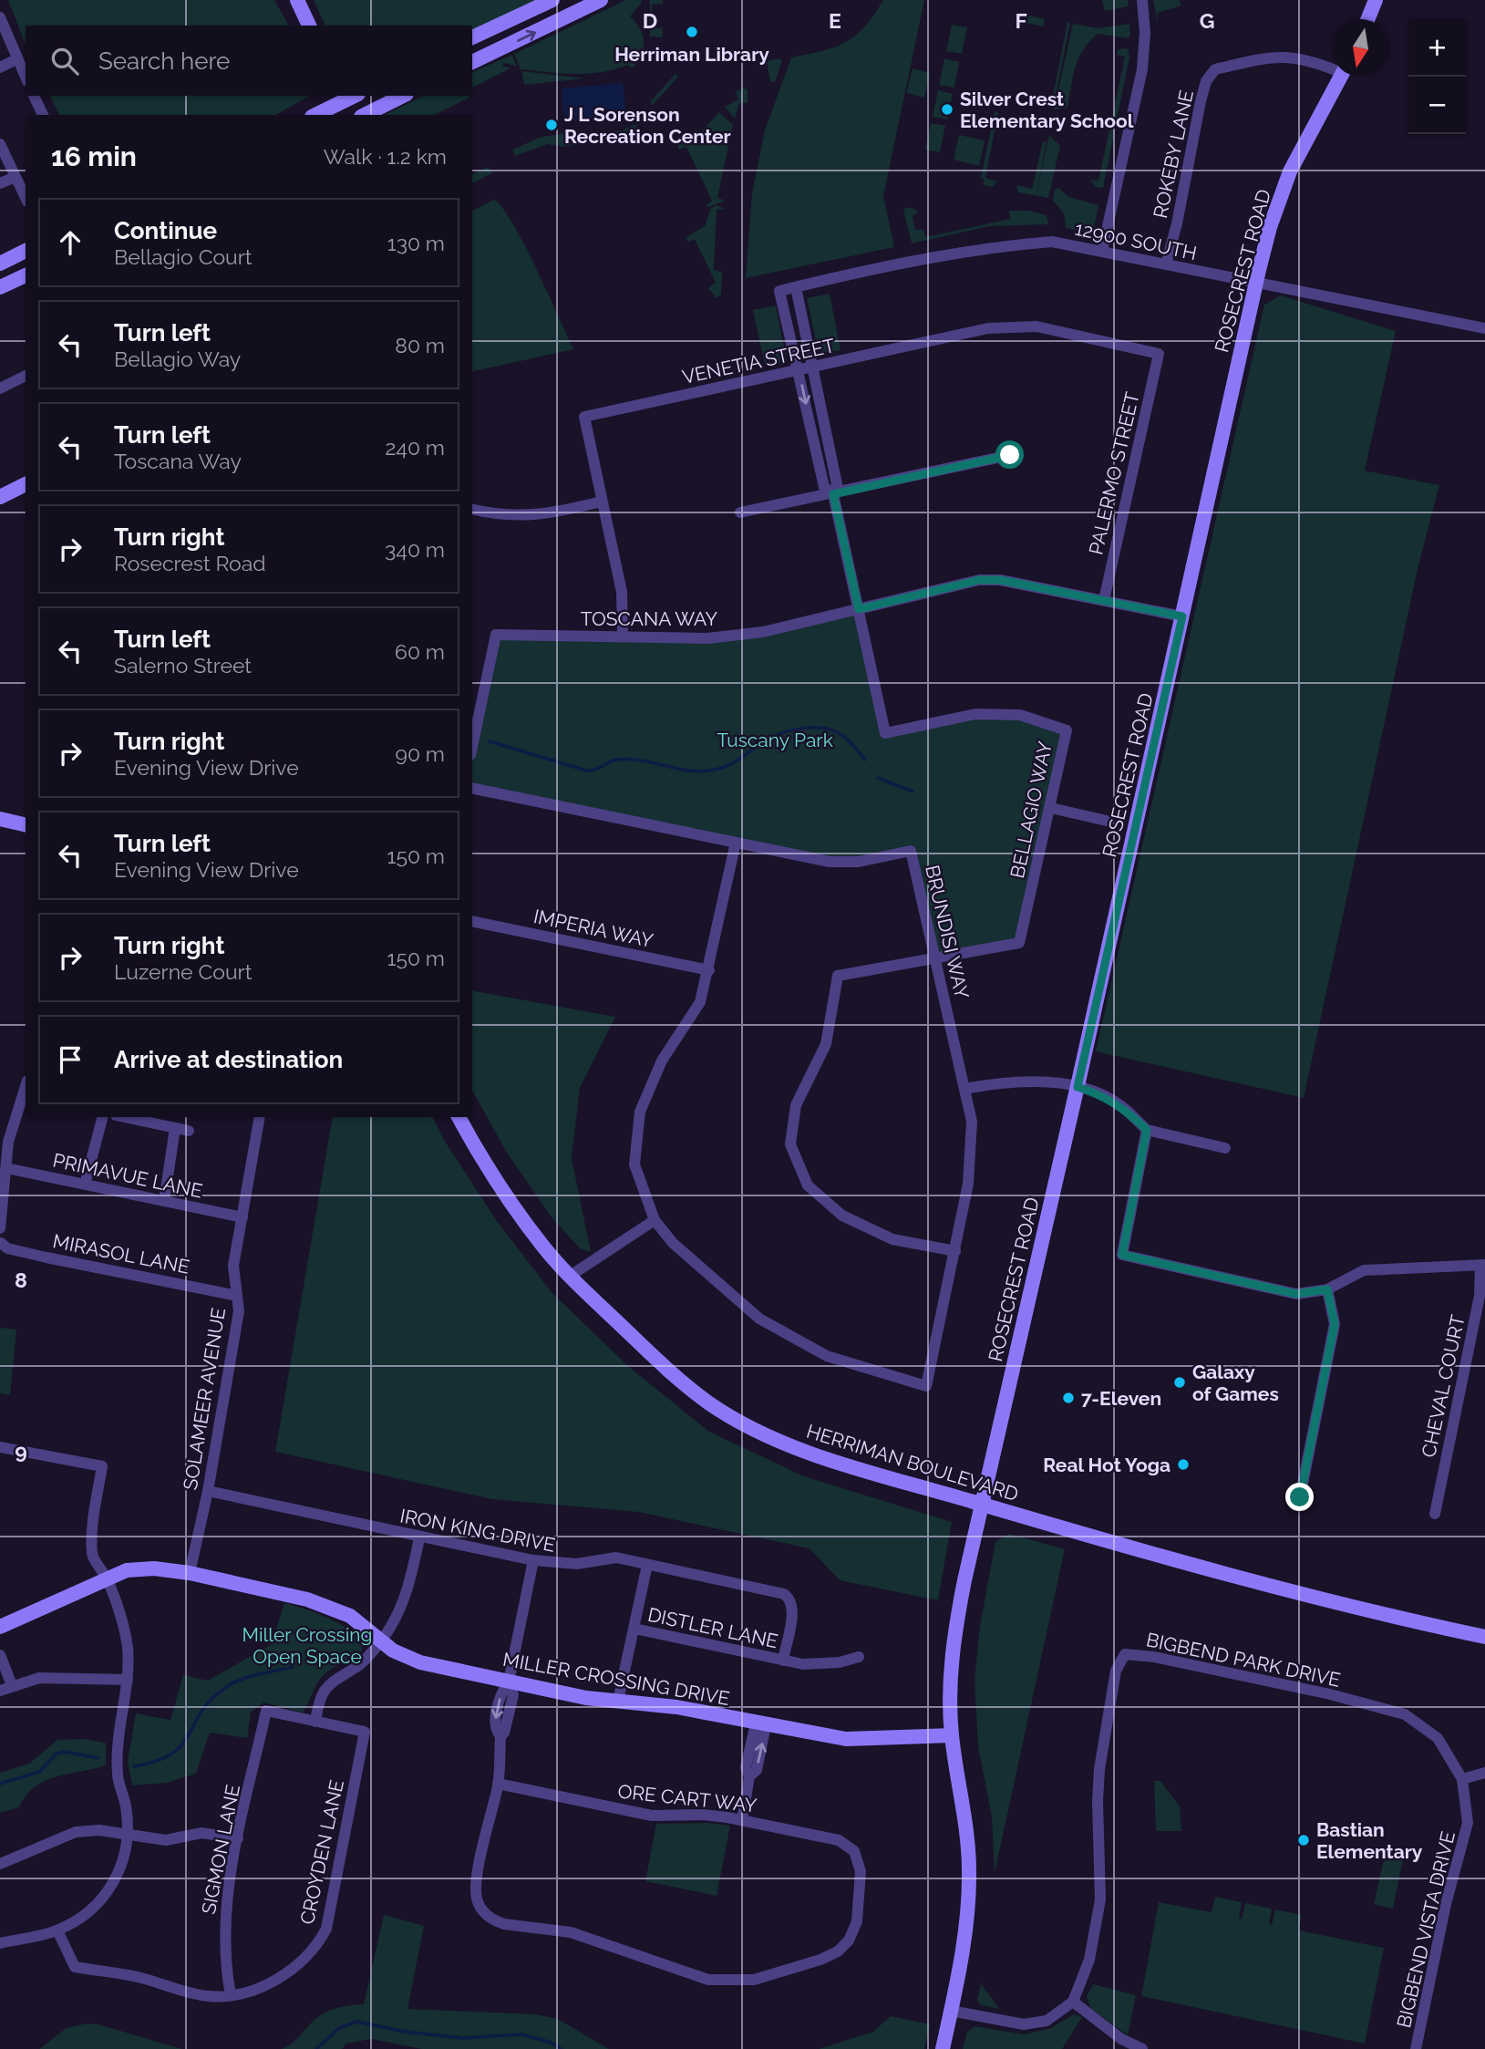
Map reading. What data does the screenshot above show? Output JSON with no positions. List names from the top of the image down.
{
  "streets": {
    "main road": ["ROSECREST ROAD", "HERRIMAN BOULEVARD", "MILLER CROSSING DRIVE"],
    "street": [
      "ROKEBY LANE",
      "12900 SOUTH",
      "VENETIA STREET",
      "PALERMO STREET",
      "TOSCANA WAY",
      "BELLAGIO WAY",
      "IMPERIA WAY",
      "BRUNDISI WAY",
      "PRIMAVUE LANE",
      "MIRASOL LANE",
      "CHEVAL COURT",
      "SOLAMEER AVENUE",
      "IRON KING DRIVE",
      "DISTLER LANE",
      "BIGBEND PARK DRIVE",
      "ORE CART WAY",
      "SIGMON LANE",
      "CROYDEN LANE",
      "BIGBEND VISTA DRIVE"
    ]
  },
  "crossings": [
    ["ROKEBY LANE", "12900 SOUTH"],
    ["12900 SOUTH", "ROSECREST ROAD"],
    ["12900 SOUTH", "BELLAGIO WAY"],
    ["ROSECREST ROAD", "TOSCANA WAY"],
    ["ROSECREST ROAD", "HERRIMAN BOULEVARD"],
    ["ROSECREST ROAD", "MILLER CROSSING DRIVE"],
    ["VENETIA STREET", "PALERMO STREET"],
    ["VENETIA STREET", "TOSCANA WAY"],
    ["VENETIA STREET", "BELLAGIO WAY"],
    ["PALERMO STREET", "TOSCANA WAY"],
    ["TOSCANA WAY", "BELLAGIO WAY"],
    ["BELLAGIO WAY", "BRUNDISI WAY"],
    ["PRIMAVUE LANE", "SOLAMEER AVENUE"],
    ["MIRASOL LANE", "SOLAMEER AVENUE"],
    ["SOLAMEER AVENUE", "IRON KING DRIVE"],
    ["SOLAMEER AVENUE", "MILLER CROSSING DRIVE"],
    ["IRON KING DRIVE", "DISTLER LANE"],
    ["BIGBEND PARK DRIVE", "BIGBEND VISTA DRIVE"],
    ["SIGMON LANE", "CROYDEN LANE"]
  ],
  "parks": ["Tuscany Park", "Miller Crossing Open Space"],
  "places": [
    "Herriman Library",
    "Silver Crest Elementary School",
    "J L Sorenson Recreation Center",
    "Galaxy of Games",
    "7-Eleven",
    "Real Hot Yoga",
    "Bastian Elementary"
  ],
  "north": "bottom",
  "page": {
    "map_buttons": ["+", "−"],
    "search": "Search here",
    "heading": ["16 min", "Walk · 1.2 km"],
    "list": [
      ["Continue", "Bellagio Court", "130 m"],
      ["Turn left", "Bellagio Way", "80 m"],
      ["Turn left", "Toscana Way", "240 m"],
      ["Turn right", "Rosecrest Road", "340 m"],
      ["Turn left", "Salerno Street", "60 m"],
      ["Turn right", "Evening View Drive", "90 m"],
      ["Turn left", "Evening View Drive", "150 m"],
      ["Turn right", "Luzerne Court", "150 m"],
      "Arrive at destination"
    ]
  },
  "grid": {
    "columns": [
      "D",
      "E",
      "F",
      "G"
    ],
    "rows": ["8", "9"]
  }
}
